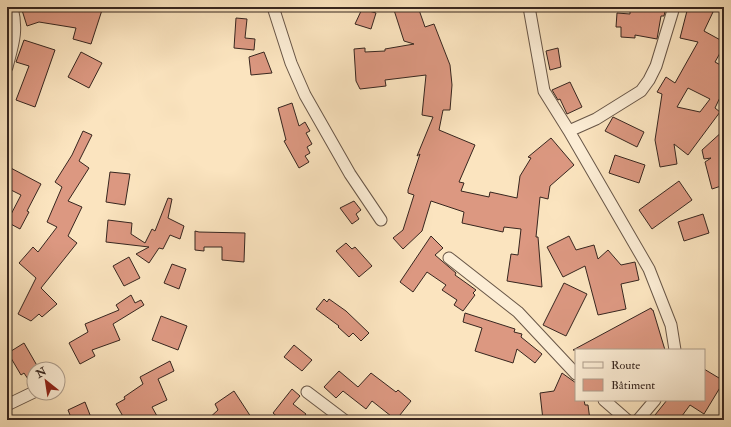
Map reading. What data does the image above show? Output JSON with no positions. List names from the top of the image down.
{
  "legend": ["Route", "Bâtiment"],
  "north": "top left"
}
